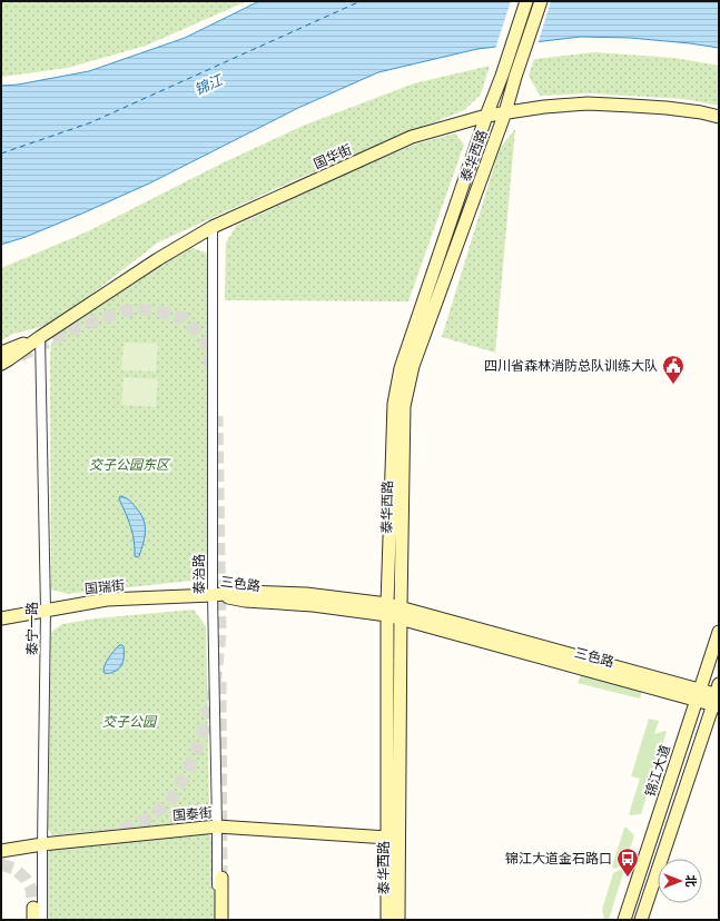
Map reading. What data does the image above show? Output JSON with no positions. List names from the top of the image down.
{
  "streets": {
    "street": [
      "泰华西路",
      "国华街",
      "泰治路",
      "三色路",
      "国瑞街",
      "泰宁一路",
      "锦江大道",
      "国泰街"
    ]
  },
  "crossings": [
    ["泰华西路", "国华街"],
    ["泰华西路", "三色路"],
    ["泰华西路", "国泰街"],
    ["国华街", "泰治路"],
    ["国华街", "泰宁一路"],
    ["泰治路", "三色路"],
    ["泰治路", "国瑞街"],
    ["泰治路", "国泰街"],
    ["三色路", "国瑞街"],
    ["三色路", "锦江大道"],
    ["国瑞街", "泰宁一路"],
    ["泰宁一路", "国泰街"]
  ],
  "water": ["锦江"],
  "parks": ["交子公园东区", "交子公园"],
  "places": {
    "public building": ["四川省森林消防总队训练大队"],
    "bus stop": ["锦江大道金石路口"]
  },
  "north": "right"
}
